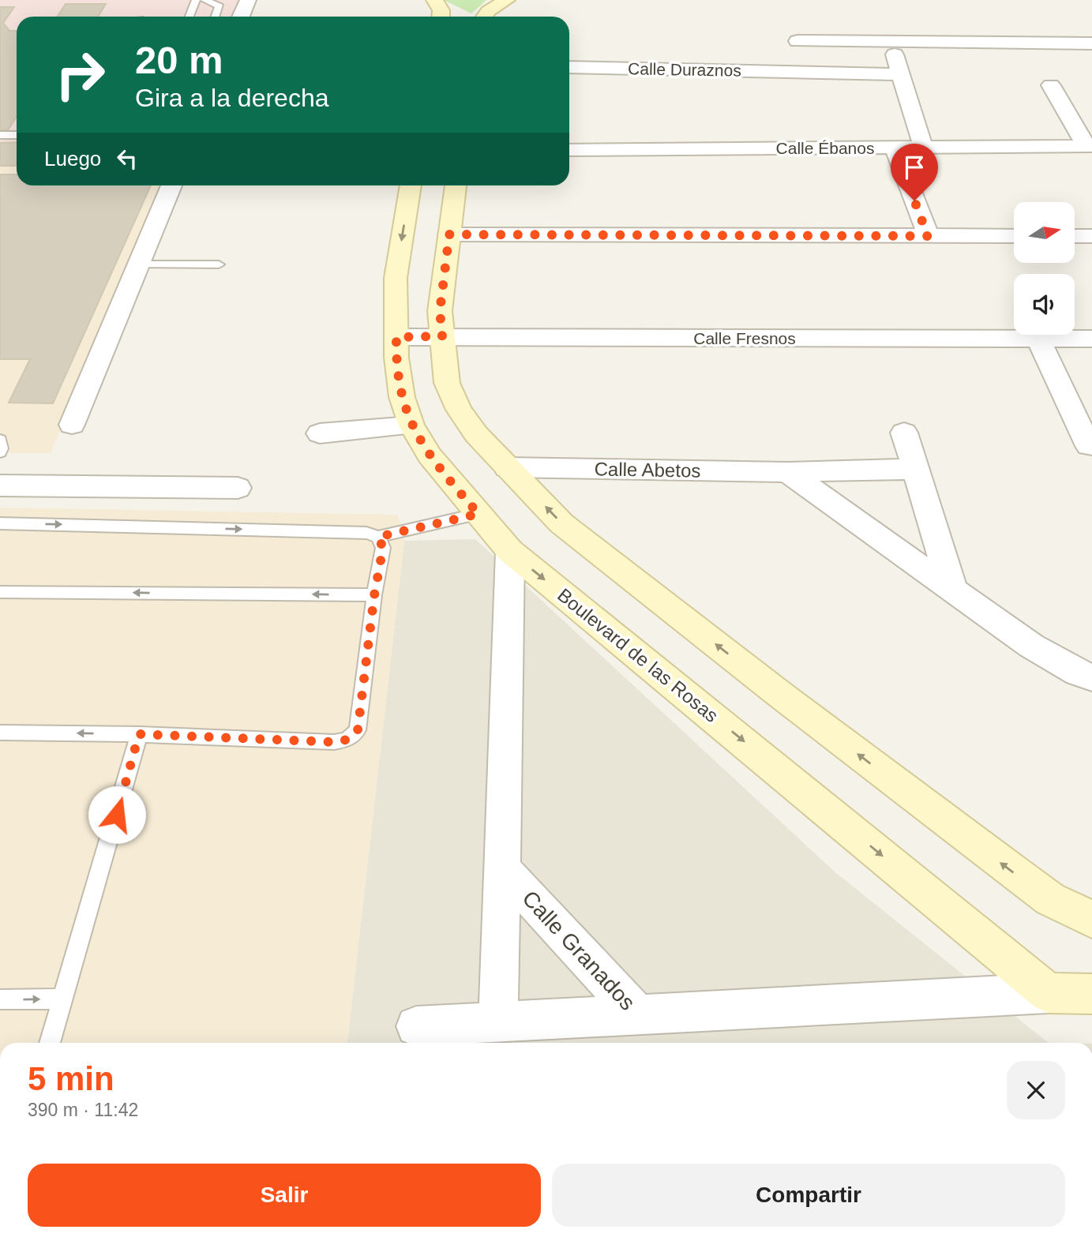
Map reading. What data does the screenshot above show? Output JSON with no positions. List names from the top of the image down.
{
  "streets": {
    "street": [
      "Calle Duraznos",
      "Calle Ébanos",
      "Calle Fresnos",
      "Calle Abetos",
      "Boulevard de las Rosas",
      "Calle Granados"
    ]
  },
  "crossings": [
    ["Calle Fresnos", "Boulevard de las Rosas"],
    ["Boulevard de las Rosas", "Calle Granados"]
  ],
  "north": "right",
  "page": {
    "turn": ["20 m", "Gira a la derecha"],
    "then": "Luego",
    "heading": ["5 min", "390 m · 11:42"],
    "buttons": ["Salir", "Compartir"]
  }
}
